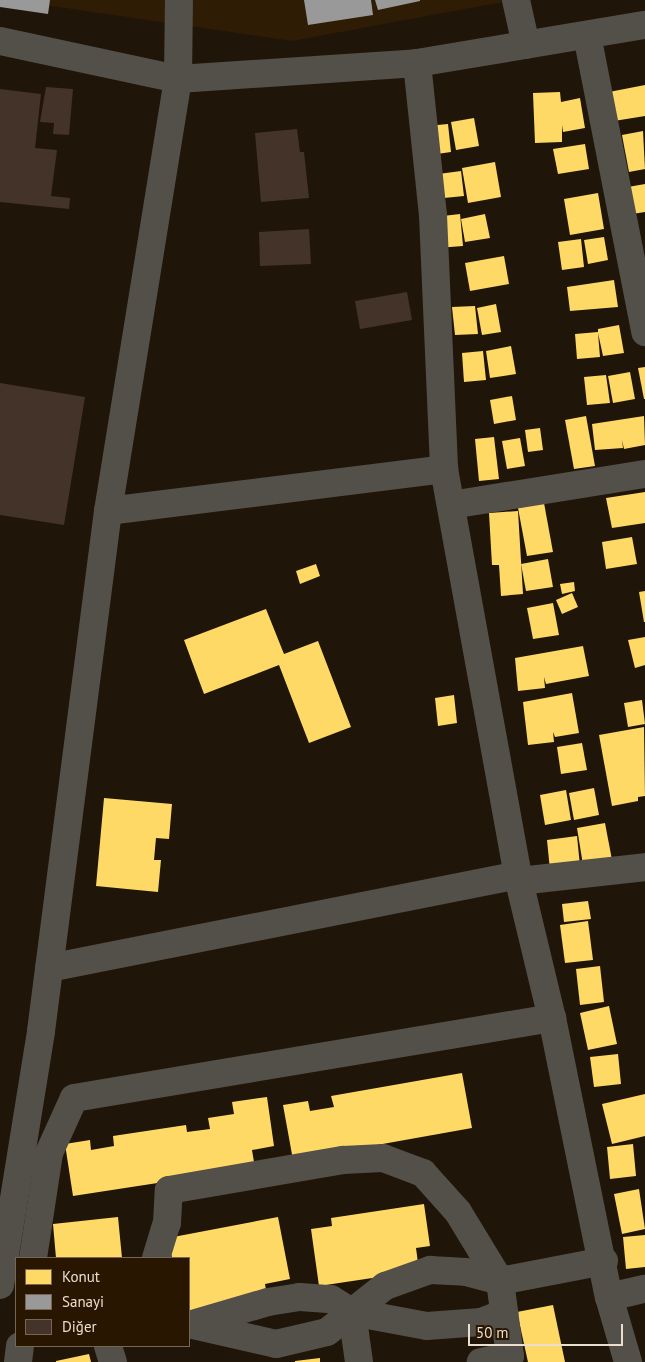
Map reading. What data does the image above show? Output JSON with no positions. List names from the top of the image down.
{
  "legend": ["Konut", "Sanayi", "Diğer"],
  "scale_bar": "50 m"
}
